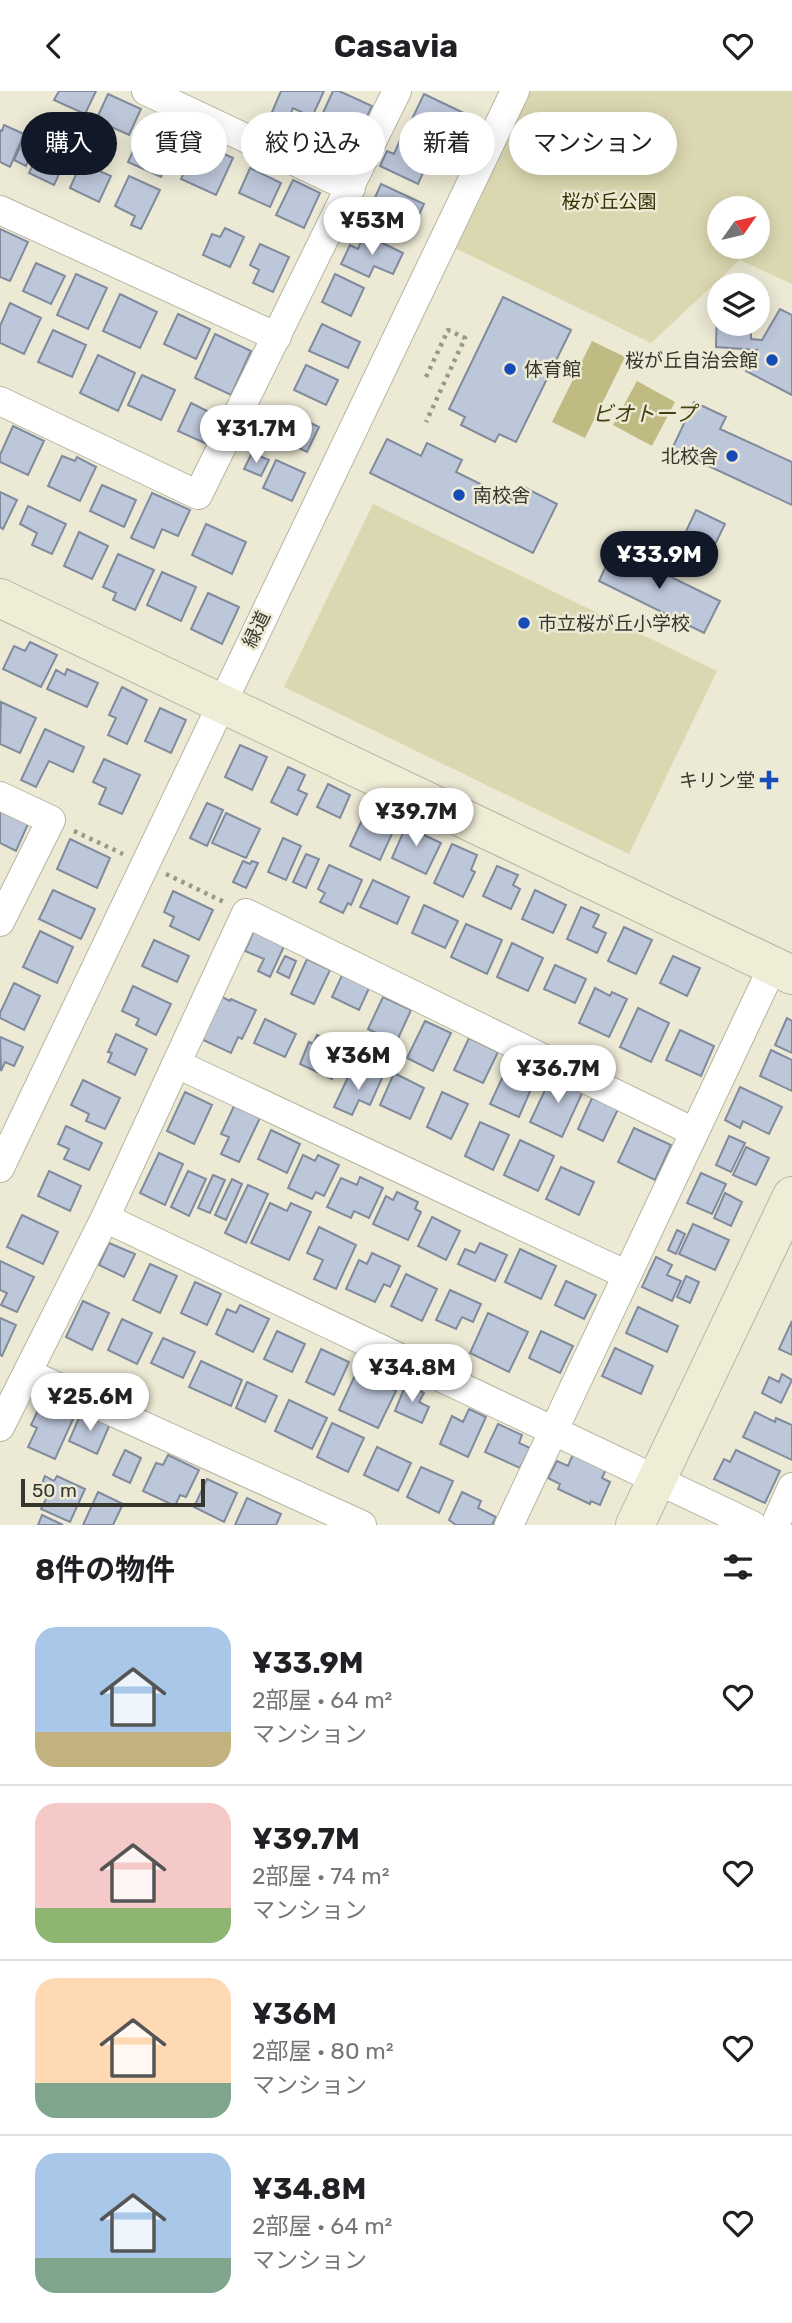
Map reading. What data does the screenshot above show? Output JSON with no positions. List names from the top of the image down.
{
  "streets": {
    "street": ["緑道"]
  },
  "water": ["ビオトープ"],
  "parks": ["桜が丘公園"],
  "places": {
    "other": [
      "桜が丘自治会館",
      "体育館",
      "北校舎",
      "南校舎",
      "市立桜が丘小学校"
    ],
    "health": ["キリン堂"]
  },
  "scale_bar": "50 m",
  "north": "top right",
  "page": {
    "header": "Casavia",
    "chip": [
      "購入",
      "賃貸",
      "絞り込み",
      "新着",
      "マンション"
    ],
    "price": [
      "¥53M",
      "¥31.7M",
      "¥33.9M",
      "¥39.7M",
      "¥36M",
      "¥36.7M",
      "¥34.8M",
      "¥25.6M"
    ],
    "scale": "50 m",
    "heading": "8件の物件",
    "list": [
      {
        "name": "¥33.9M",
        "note": "2部屋 · 64 m² · マンション"
      },
      {
        "name": "¥39.7M",
        "note": "2部屋 · 74 m² · マンション"
      },
      {
        "name": "¥36M",
        "note": "2部屋 · 80 m² · マンション"
      },
      {
        "name": "¥34.8M",
        "note": "2部屋 · 64 m² · マンション"
      }
    ]
  }
}
